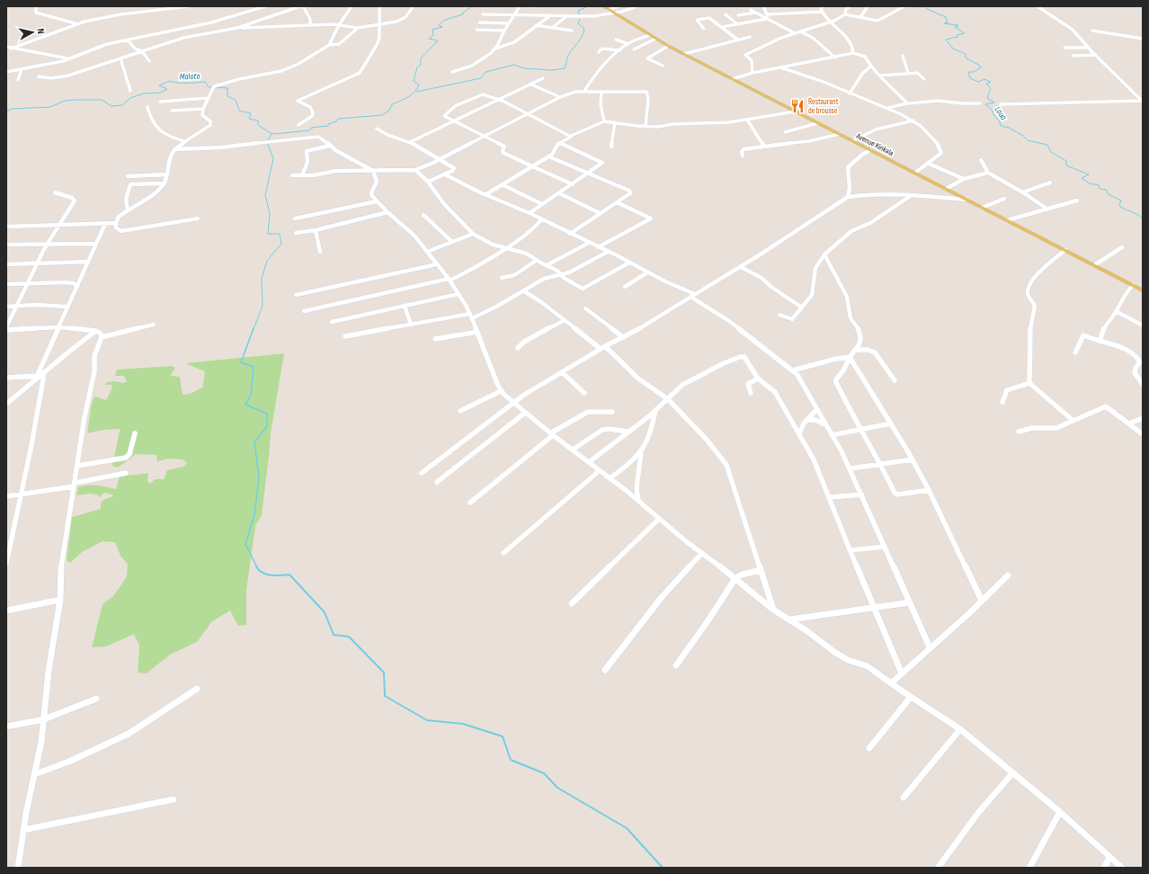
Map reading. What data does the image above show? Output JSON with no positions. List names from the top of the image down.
{
  "streets": {
    "main road": ["Avenue Kinkala"]
  },
  "water": ["Maloto", "Loua"],
  "places": {
    "restaurant": ["Restaurant de brousse"]
  },
  "north": "right"
}
